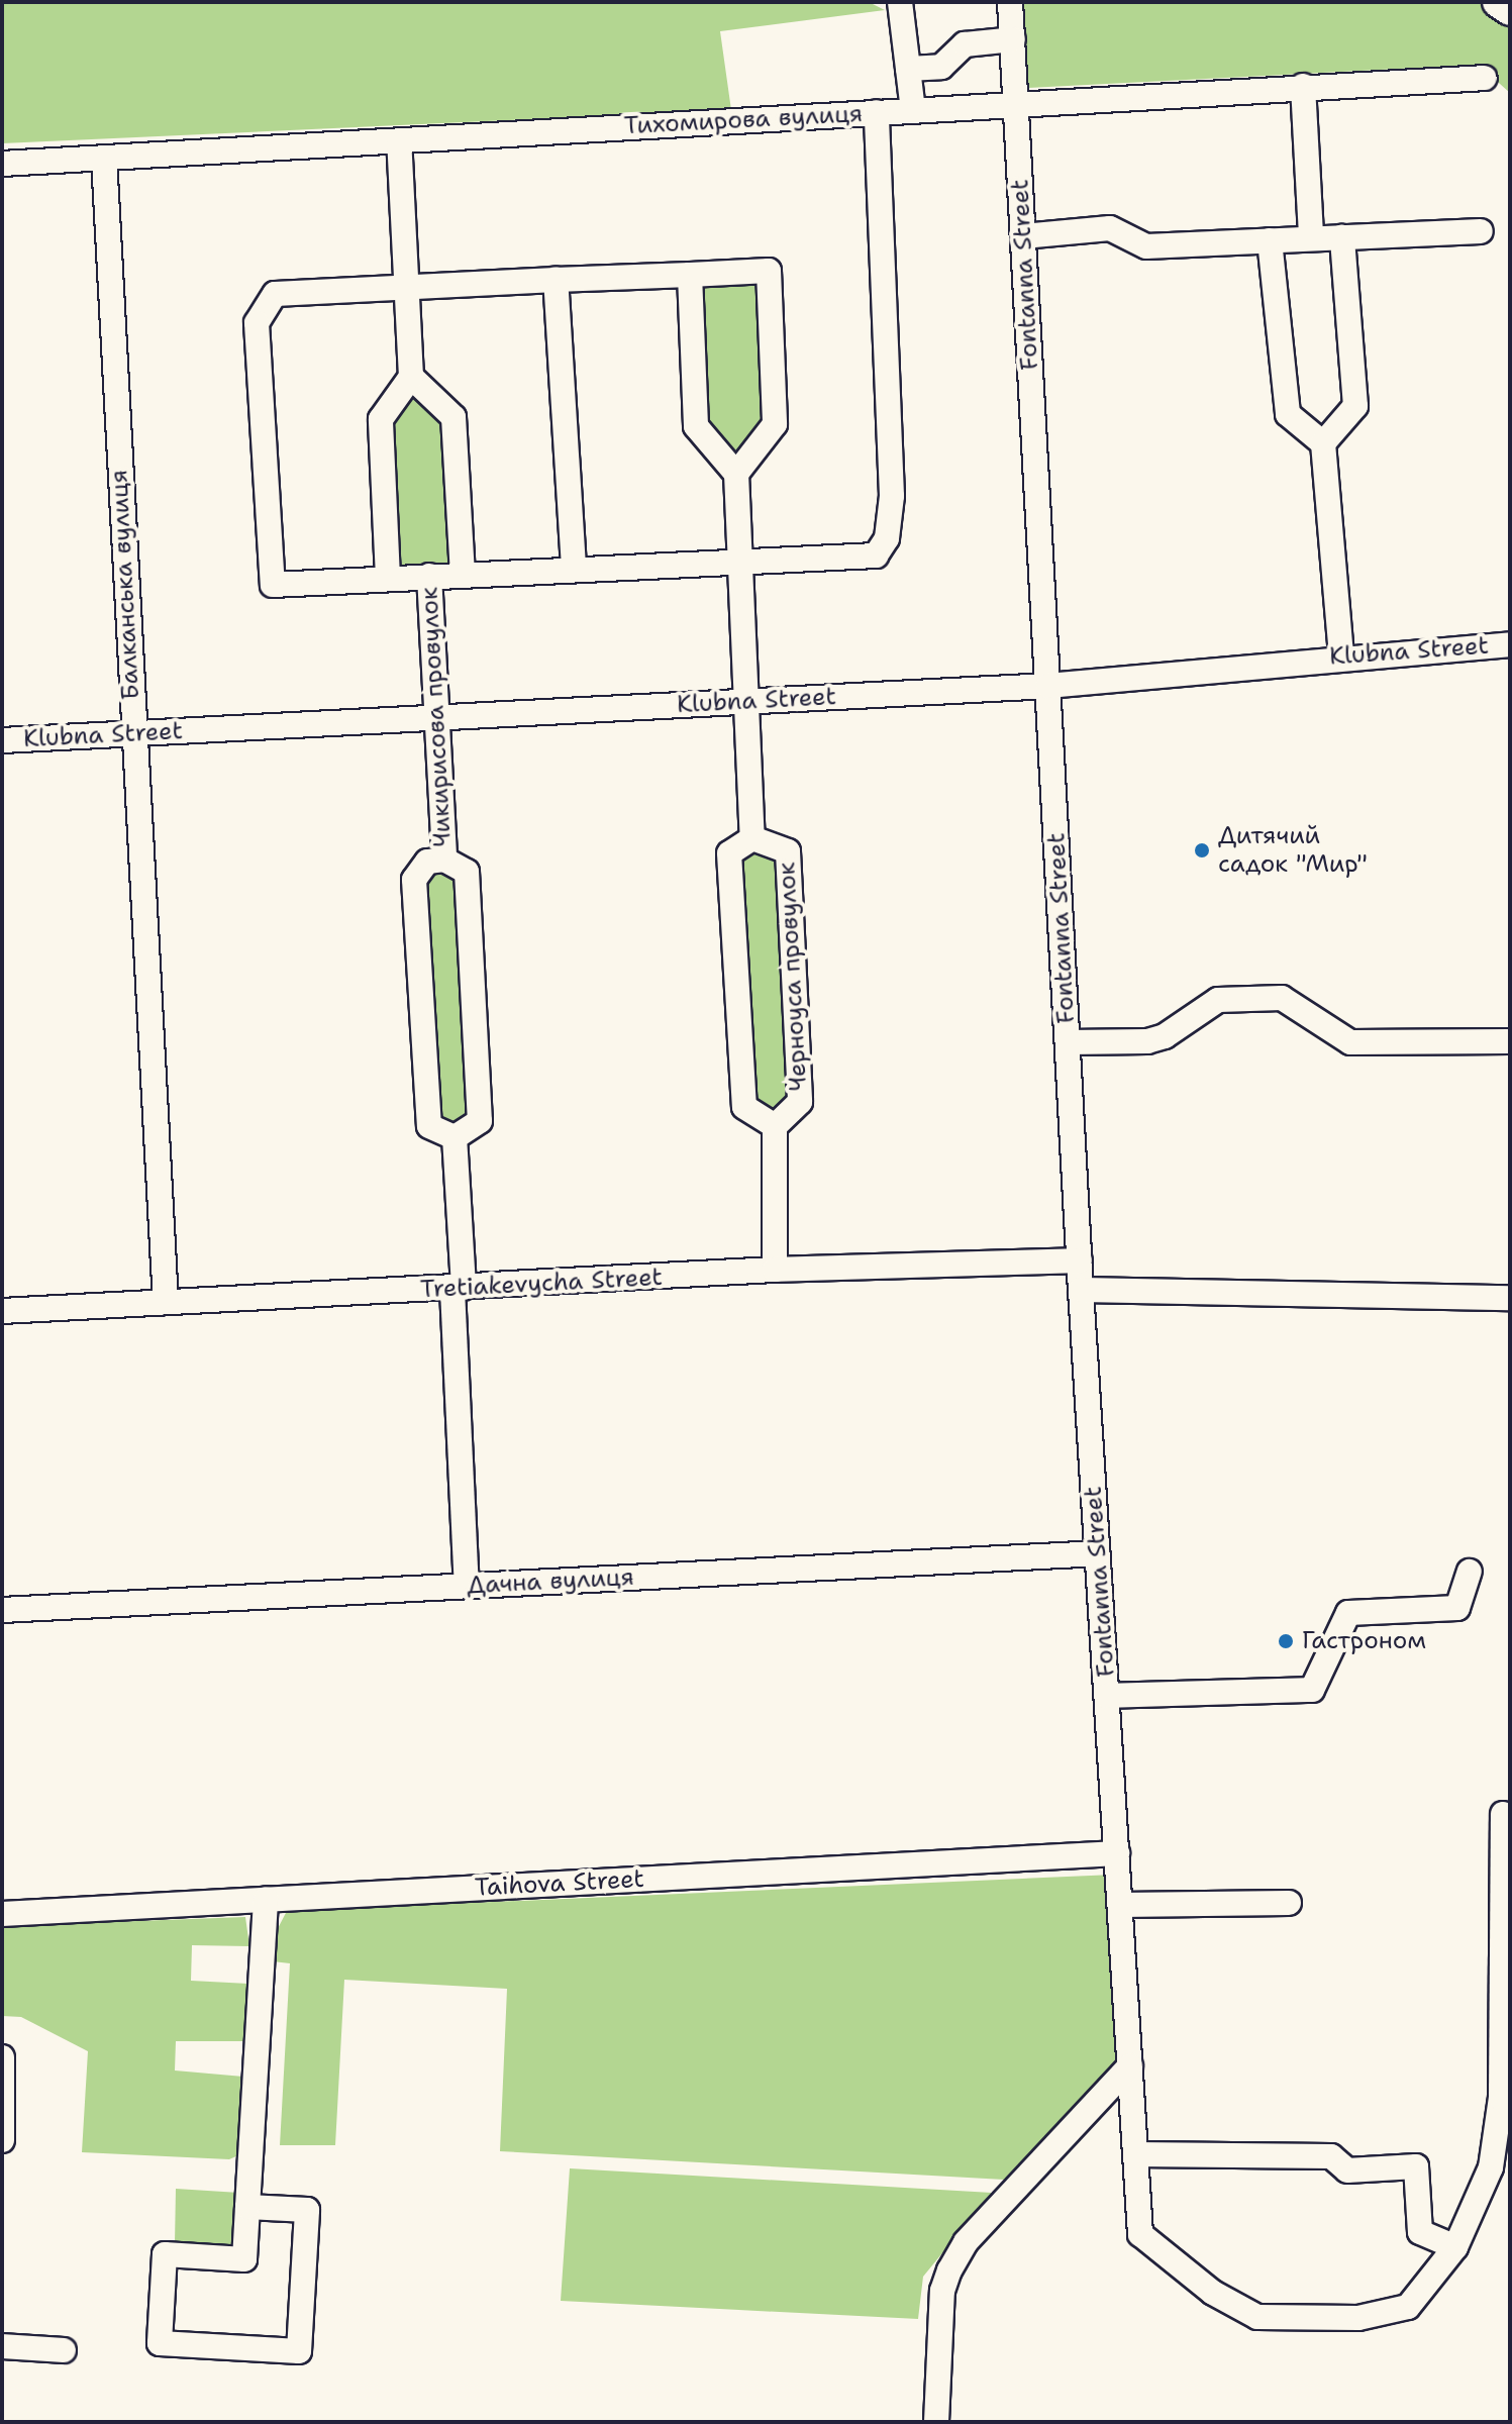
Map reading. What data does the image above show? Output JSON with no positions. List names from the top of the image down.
{
  "streets": {
    "street": [
      "Тихомирова вулиця",
      "Fontanna Street",
      "Балканська вулиця",
      "Klubna Street",
      "Чикирисова провулок",
      "Черноуса провулок",
      "Tretiakevycha Street",
      "Дачна вулиця",
      "Taihova Street"
    ]
  },
  "crossings": [
    ["Тихомирова вулиця", "Fontanna Street"],
    ["Тихомирова вулиця", "Балканська вулиця"],
    ["Fontanna Street", "Klubna Street"],
    ["Fontanna Street", "Tretiakevycha Street"],
    ["Fontanna Street", "Дачна вулиця"],
    ["Fontanna Street", "Taihova Street"],
    ["Балканська вулиця", "Klubna Street"],
    ["Балканська вулиця", "Tretiakevycha Street"],
    ["Klubna Street", "Чикирисова провулок"],
    ["Klubna Street", "Черноуса провулок"],
    ["Черноуса провулок", "Tretiakevycha Street"]
  ],
  "places": ["Дитячий садок \"Мир\"", "Гастроном"]
}
